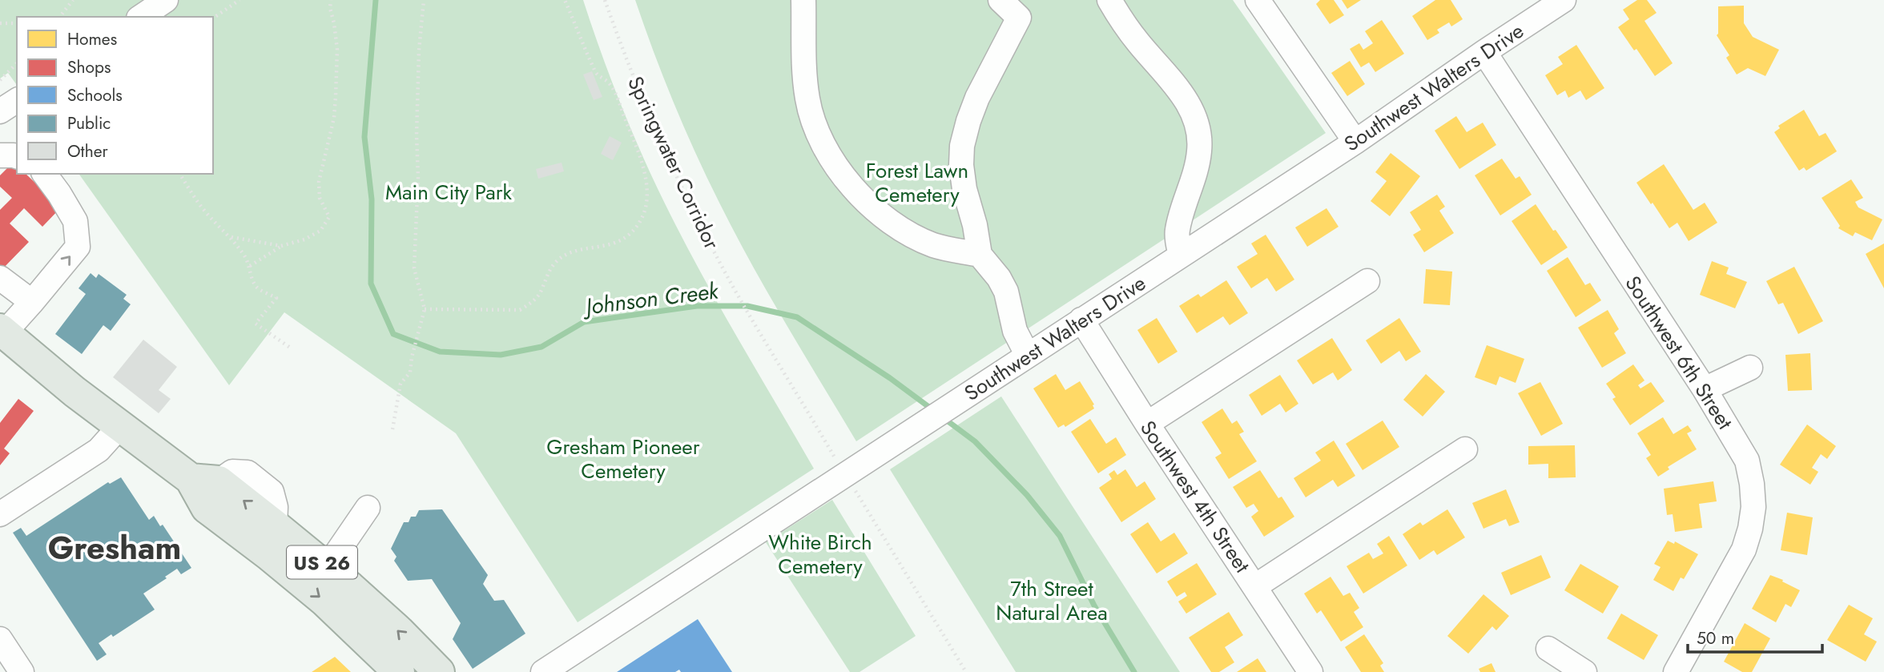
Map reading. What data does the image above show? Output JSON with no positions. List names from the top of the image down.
{
  "streets": {
    "main road": ["US 26"],
    "street": ["Southwest Walters Drive", "Southwest 6th Street", "Southwest 4th Street"],
    "path": ["Springwater Corridor"]
  },
  "crossings": [
    ["Southwest Walters Drive", "Southwest 6th Street"],
    ["Southwest Walters Drive", "Southwest 4th Street"]
  ],
  "districts": ["Gresham"],
  "water": ["Johnson Creek"],
  "parks": [
    "Forest Lawn Cemetery",
    "Main City Park",
    "Gresham Pioneer Cemetery",
    "White Birch Cemetery",
    "7th Street Natural Area"
  ],
  "legend": [
    "Homes",
    "Shops",
    "Schools",
    "Public",
    "Other"
  ],
  "scale_bar": "50 m"
}
